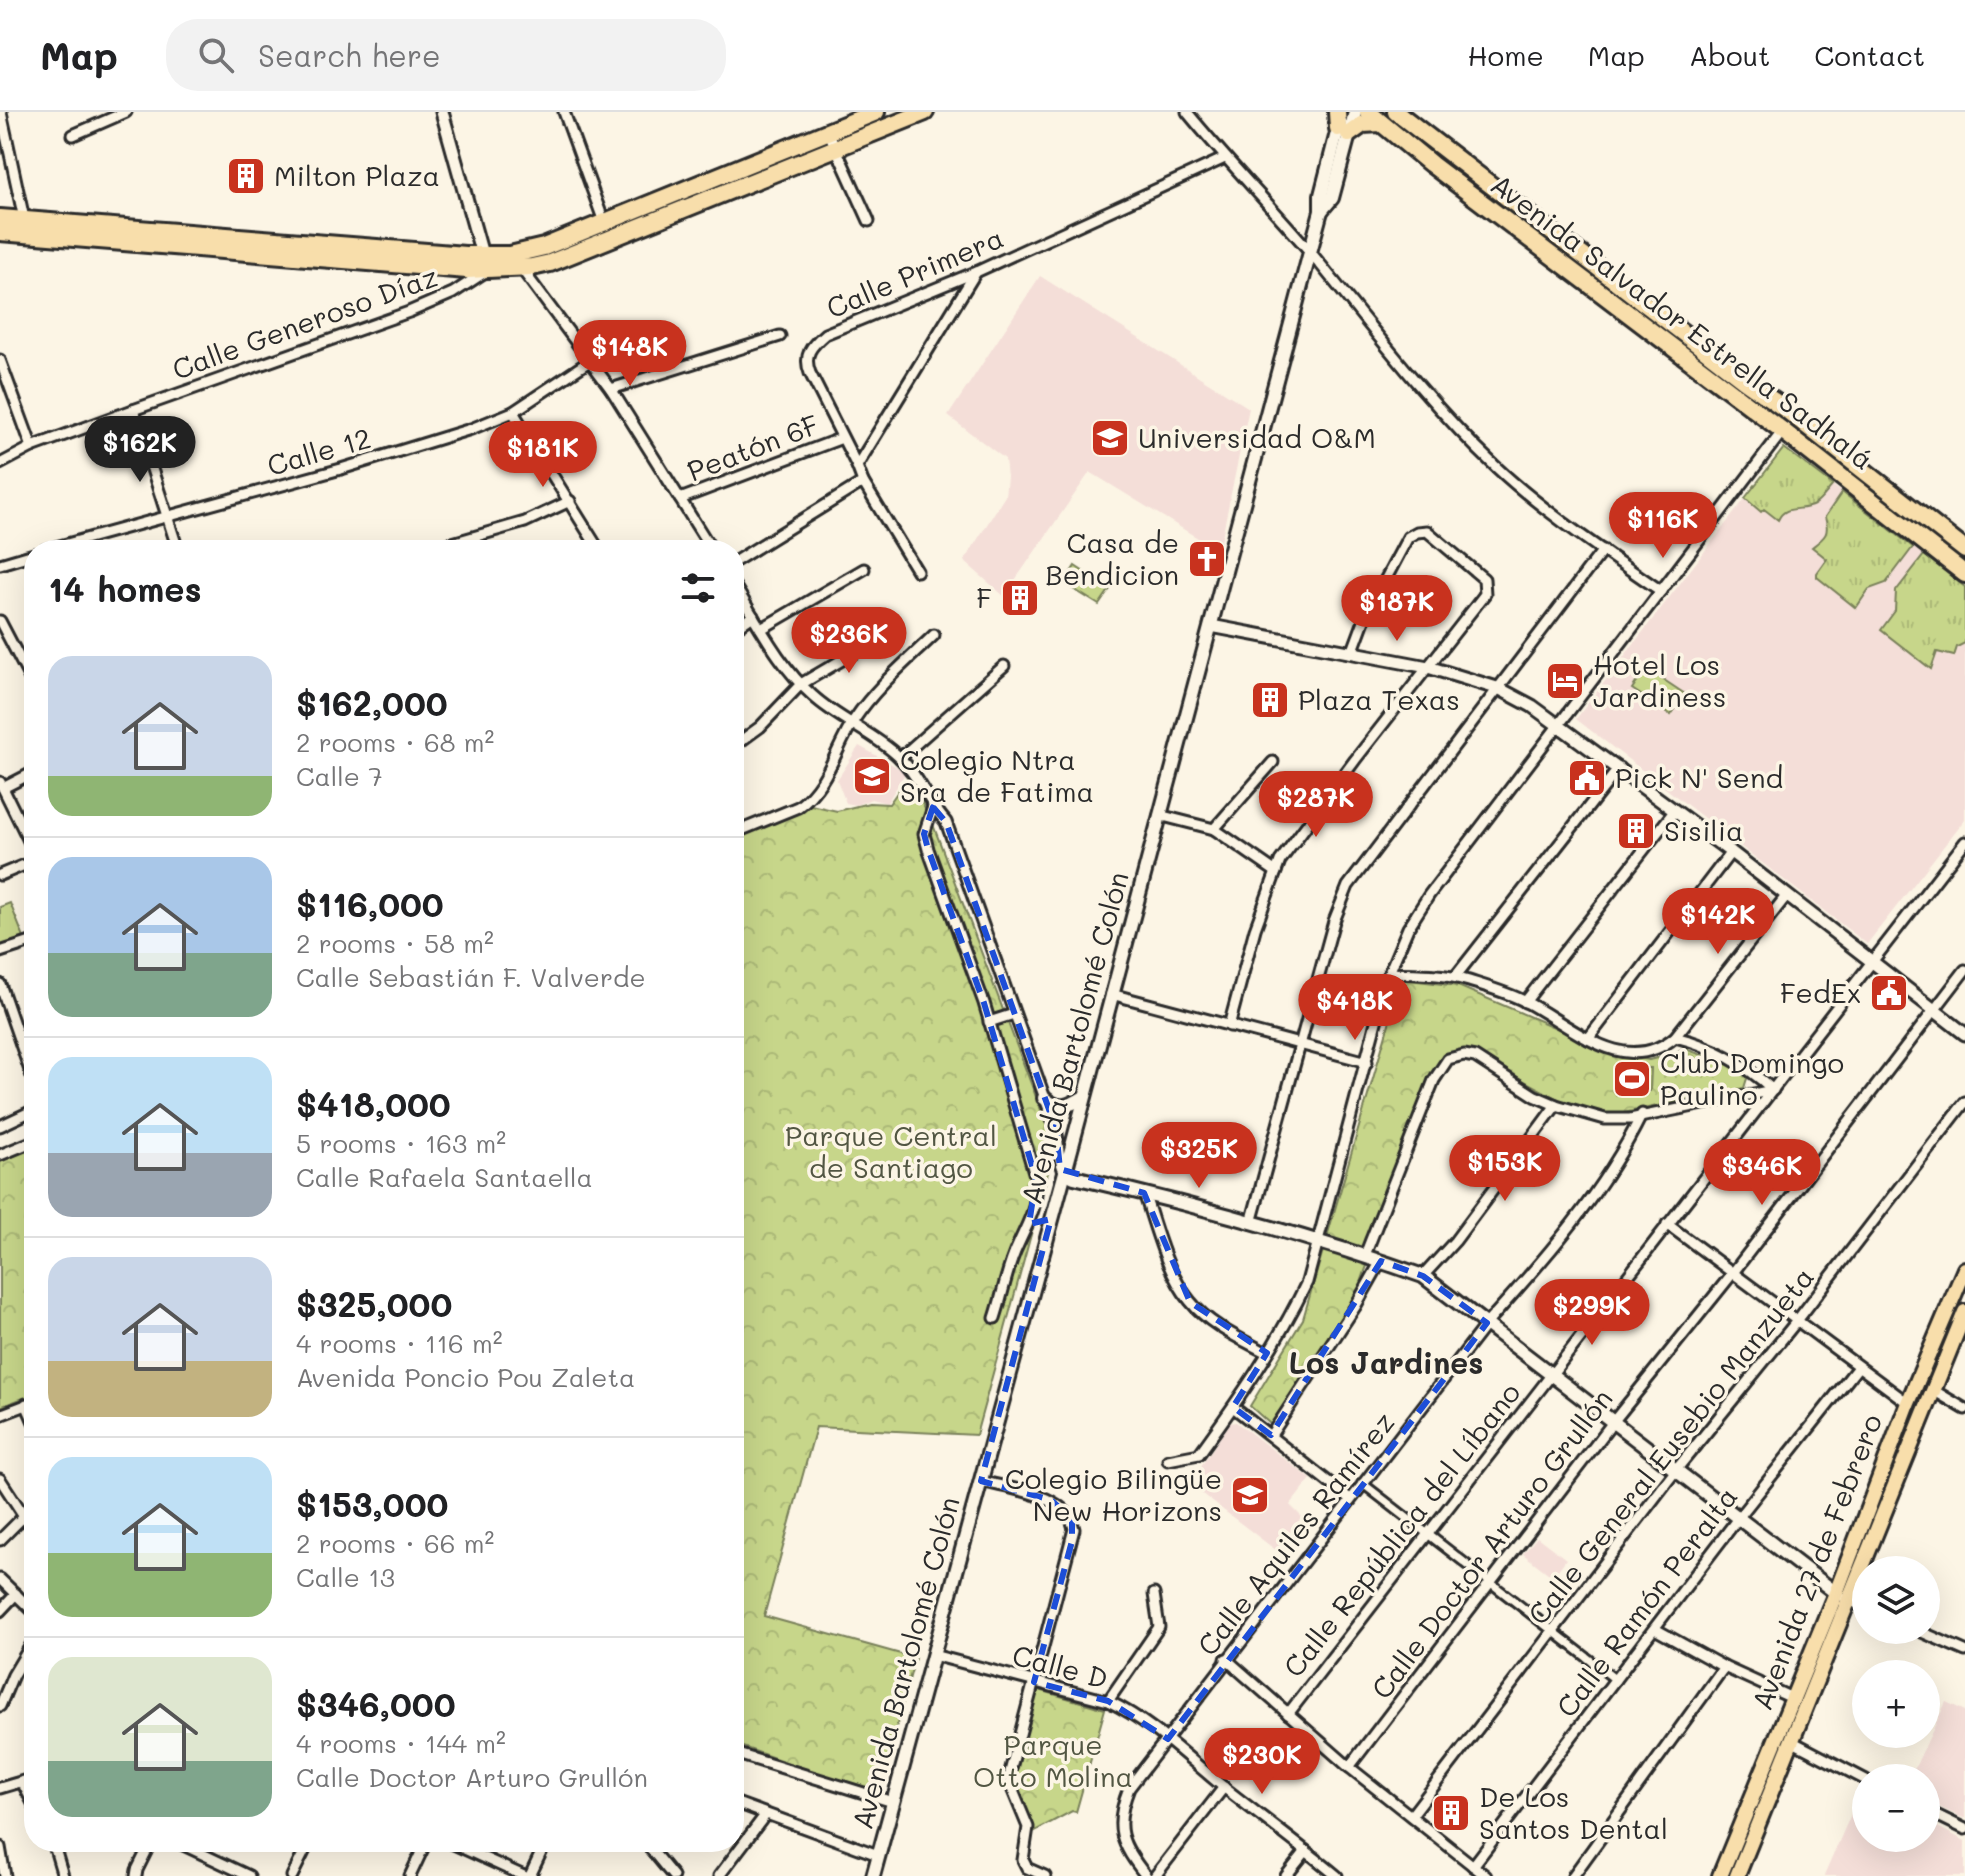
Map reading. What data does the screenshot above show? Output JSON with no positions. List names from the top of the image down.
{
  "streets": {
    "highway": ["Avenida Salvador Estrella Sadhalá"],
    "main road": ["Avenida Bartolomé Colón", "Avenida 27 de Febrero"],
    "street": [
      "Calle Primera",
      "Calle Generoso Díaz",
      "Peatón 6F",
      "Calle 12",
      "Calle General Eusebio Manzueta",
      "Calle República del Líbano",
      "Calle Aquiles Ramírez",
      "Calle Doctor Arturo Grullón",
      "Calle Ramón Peralta",
      "Calle D"
    ]
  },
  "crossings": [
    ["Calle Primera", "Peatón 6F"],
    ["Avenida Bartolomé Colón", "Calle D"],
    ["Calle Aquiles Ramírez", "Calle D"]
  ],
  "districts": ["Los Jardines"],
  "parks": ["Parque Central de Santiago", "Parque Otto Molina"],
  "places": {
    "building": [
      "Milton Plaza",
      "F",
      "Plaza Texas",
      "Sisilia",
      "De Los Santos Dental"
    ],
    "school or university": ["Universidad O&M", "Colegio Ntra Sra de Fatima", "Colegio Bilingüe New Horizons"],
    "church": ["Casa de Bendicion"],
    "hotel": ["Hotel Los Jardiness"],
    "public building": ["Pick N' Send", "FedEx"],
    "sports": ["Club Domingo Paulino"]
  },
  "page": {
    "header": "Map",
    "search": "Search here",
    "nav": [
      "Home",
      "Map",
      "About",
      "Contact"
    ],
    "price": [
      "$148K",
      "$162K",
      "$181K",
      "$116K",
      "$187K",
      "$236K",
      "$287K",
      "$142K",
      "$418K",
      "$325K",
      "$153K",
      "$346K",
      "$299K",
      "$230K"
    ],
    "heading": "14 homes",
    "list": [
      {
        "name": "$162,000",
        "note": "2 rooms · 68 m² · Calle 7"
      },
      {
        "name": "$116,000",
        "note": "2 rooms · 58 m² · Calle Sebastián F. Valverde"
      },
      {
        "name": "$418,000",
        "note": "5 rooms · 163 m² · Calle Rafaela Santaella"
      },
      {
        "name": "$325,000",
        "note": "4 rooms · 116 m² · Avenida Poncio Pou Zaleta"
      },
      {
        "name": "$153,000",
        "note": "2 rooms · 66 m² · Calle 13"
      },
      {
        "name": "$346,000",
        "note": "4 rooms · 144 m² · Calle Doctor Arturo Grullón"
      }
    ],
    "map_buttons": ["+", "−"]
  }
}
